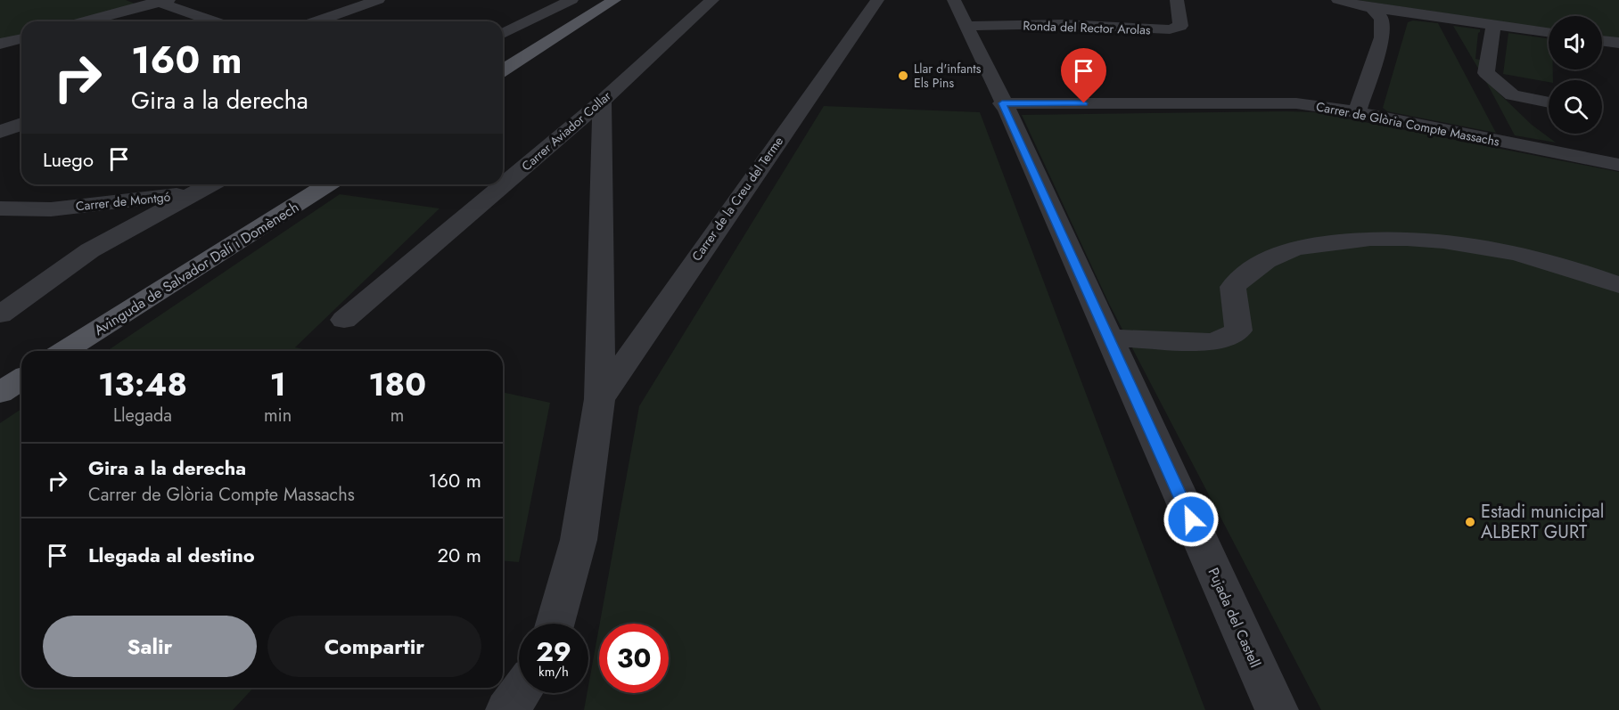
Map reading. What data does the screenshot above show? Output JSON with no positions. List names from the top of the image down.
{
  "streets": {
    "main road": ["Avinguda de Salvador Dalí i Domènech"],
    "street": [
      "Ronda del Rector Arolas",
      "Carrer de Glòria Compte Massachs",
      "Carrer Aviador Collar",
      "Carrer de la Creu del Terme",
      "Carrer de Montgó",
      "Pujada del Castell"
    ]
  },
  "crossings": [
    ["Ronda del Rector Arolas", "Pujada del Castell"],
    ["Carrer de Glòria Compte Massachs", "Pujada del Castell"]
  ],
  "places": ["Llar d'infants Els Pins", "Estadi municipal ALBERT GURT"],
  "page": {
    "turn": ["160 m", "Gira a la derecha"],
    "then": "Luego",
    "eta": [
      "13:48",
      "Llegada",
      "1",
      "min",
      "180",
      "m"
    ],
    "list": [
      {
        "name": "Gira a la derecha",
        "note": "Carrer de Glòria Compte Massachs",
        "value": "160 m"
      },
      {
        "name": "Llegada al destino",
        "value": "20 m"
      }
    ],
    "buttons": ["Salir", "Compartir"],
    "speed": "29 km/h",
    "limit": "30"
  }
}
